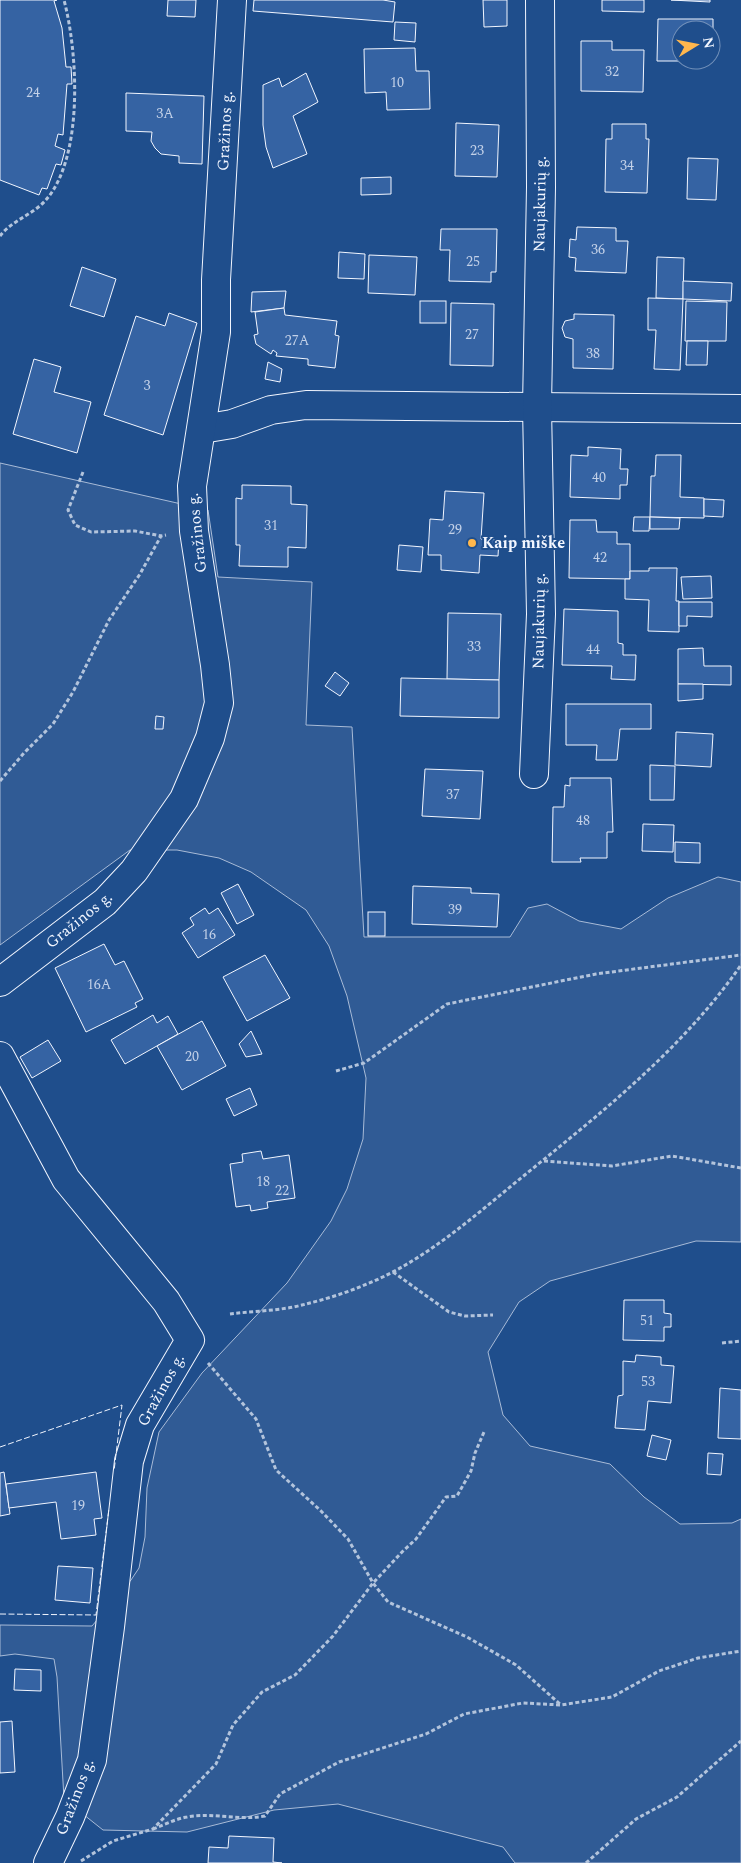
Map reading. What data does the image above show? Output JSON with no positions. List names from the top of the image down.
{
  "streets": {
    "street": ["Gražinos g.", "Naujakurių g."]
  },
  "places": ["Kaip miške"],
  "house_numbers": [
    "32",
    "10",
    "24",
    "3A",
    "23",
    "34",
    "36",
    "25",
    "27",
    "27A",
    "38",
    "3",
    "40",
    "31",
    "29",
    "42",
    "33",
    "44",
    "37",
    "48",
    "39",
    "16",
    "16A",
    "20",
    "18",
    "22",
    "51",
    "53",
    "19"
  ],
  "north": "right"
}
